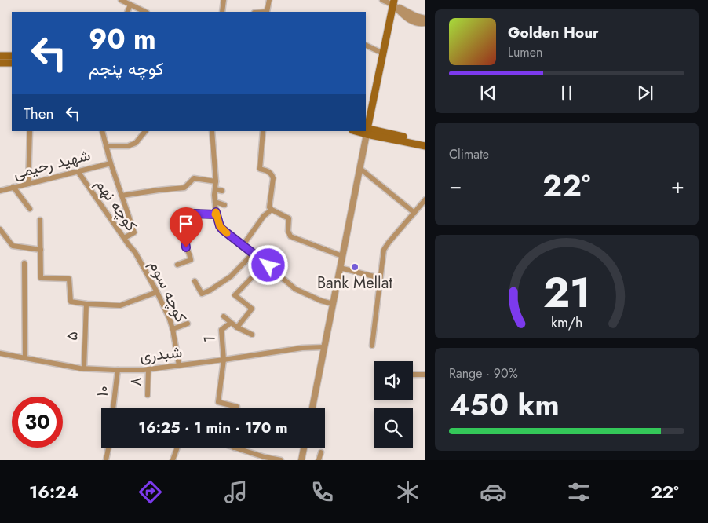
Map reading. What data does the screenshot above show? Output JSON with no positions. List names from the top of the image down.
{
  "streets": {
    "street": [
      "شهید رحیمی",
      "کوچه نهم",
      "کوچه سوم",
      "۵",
      "1",
      "شبدری",
      "۸",
      "۱۰"
    ]
  },
  "crossings": [
    ["شهید رحیمی", "کوچه نهم"],
    ["کوچه نهم", "کوچه سوم"],
    ["کوچه سوم", "شبدری"],
    ["۵", "شبدری"],
    ["1", "شبدری"],
    ["شبدری", "۸"],
    ["شبدری", "۱۰"]
  ],
  "places": ["Bank Mellat"],
  "page": {
    "turn": ["90 m", "کوچه پنجم"],
    "song": ["Golden Hour", "Lumen"],
    "then": "Then",
    "tile": [
      "Climate",
      ["Range · 90%", "450 km"]
    ],
    "heat": ["−", "22°", "+"],
    "limit": "30",
    "trip": "16:25 · 1 min · 170 m",
    "tabs": ["16:24", "22°"],
    "gauge": ["21", "km/h"]
  }
}
